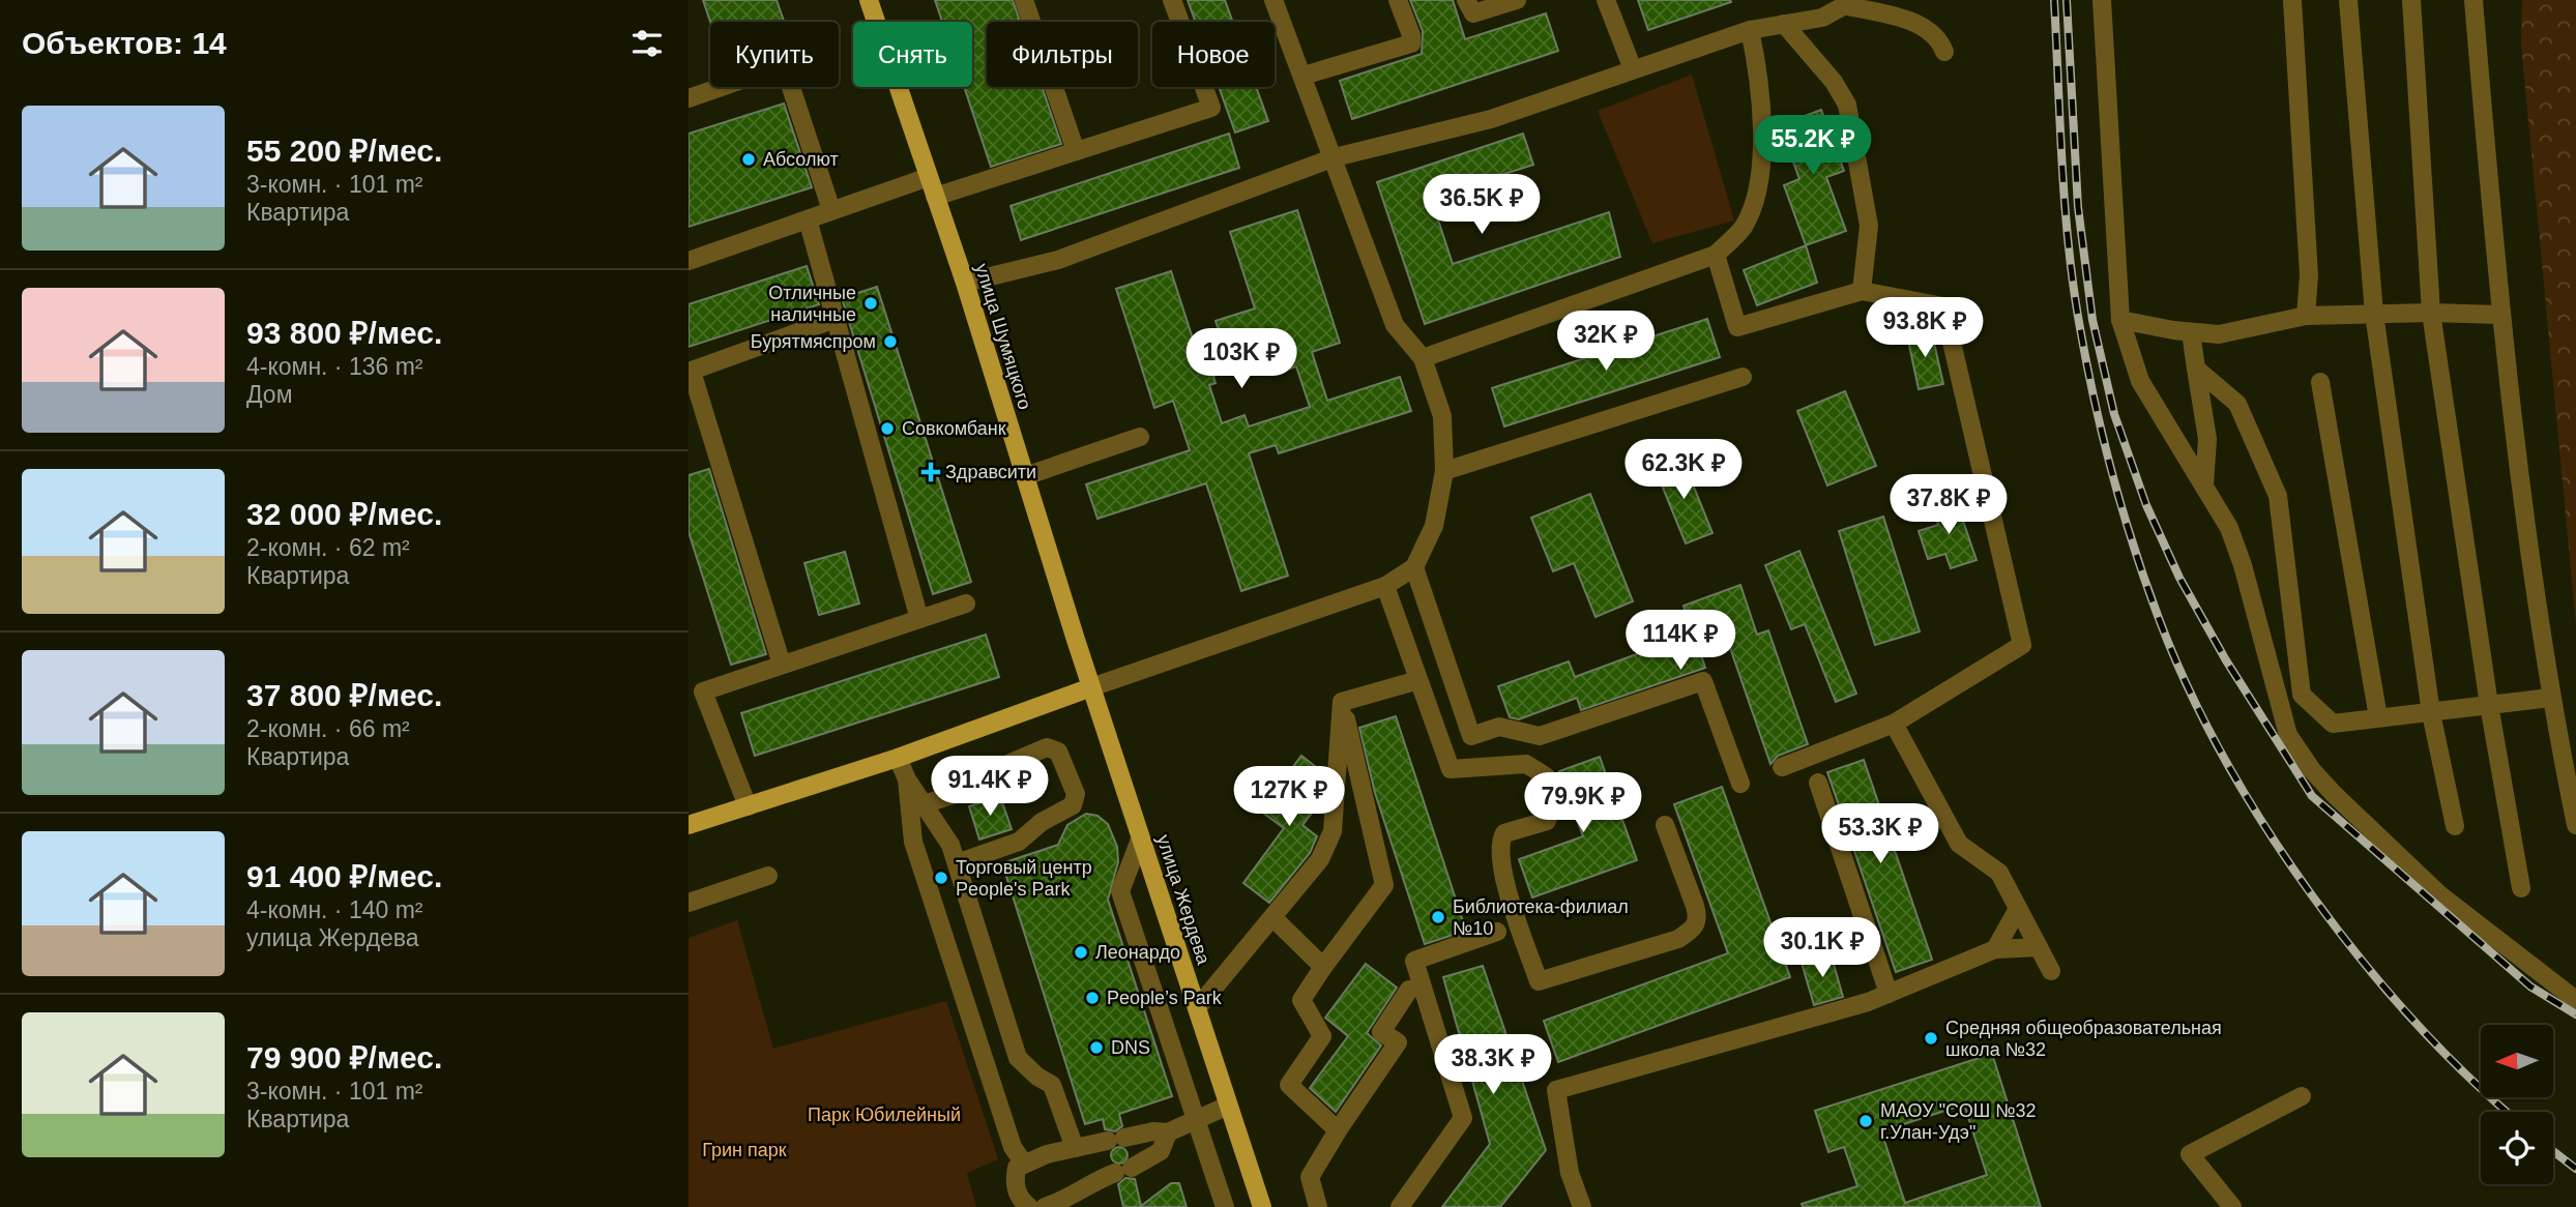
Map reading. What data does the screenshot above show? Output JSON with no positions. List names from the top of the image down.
{
  "streets": {
    "main road": ["улица Шумяцкого", "улица Жердева"]
  },
  "crossings": [
    ["улица Шумяцкого", "улица Жердева"]
  ],
  "parks": ["Парк Юбилейный", "Грин парк"],
  "places": {
    "other": [
      "Абсолют",
      "Отличные наличные",
      "Бурятмяспром",
      "Совкомбанк",
      "Торговый центр People's Park",
      "Библиотека-филиал №10",
      "Леонардо",
      "People’s Park",
      "Средняя общеобразовательная школа №32",
      "DNS",
      "МАОУ \"СОШ №32 г.Улан-Удэ\""
    ],
    "health": ["Здравсити"]
  },
  "north": "left",
  "page": {
    "heading": "Объектов: 14",
    "chip": [
      "Купить",
      "Снять",
      "Фильтры",
      "Новое"
    ],
    "list": [
      {
        "name": "55 200 ₽/мес.",
        "note": "3-комн. · 101 m² · Квартира"
      },
      {
        "name": "93 800 ₽/мес.",
        "note": "4-комн. · 136 m² · Дом"
      },
      {
        "name": "32 000 ₽/мес.",
        "note": "2-комн. · 62 m² · Квартира"
      },
      {
        "name": "37 800 ₽/мес.",
        "note": "2-комн. · 66 m² · Квартира"
      },
      {
        "name": "91 400 ₽/мес.",
        "note": "4-комн. · 140 m² · улица Жердева"
      },
      {
        "name": "79 900 ₽/мес.",
        "note": "3-комн. · 101 m² · Квартира"
      }
    ],
    "price": [
      "55.2K ₽",
      "36.5K ₽",
      "93.8K ₽",
      "32K ₽",
      "103K ₽",
      "62.3K ₽",
      "37.8K ₽",
      "114K ₽",
      "91.4K ₽",
      "127K ₽",
      "79.9K ₽",
      "53.3K ₽",
      "30.1K ₽",
      "38.3K ₽"
    ]
  }
}
